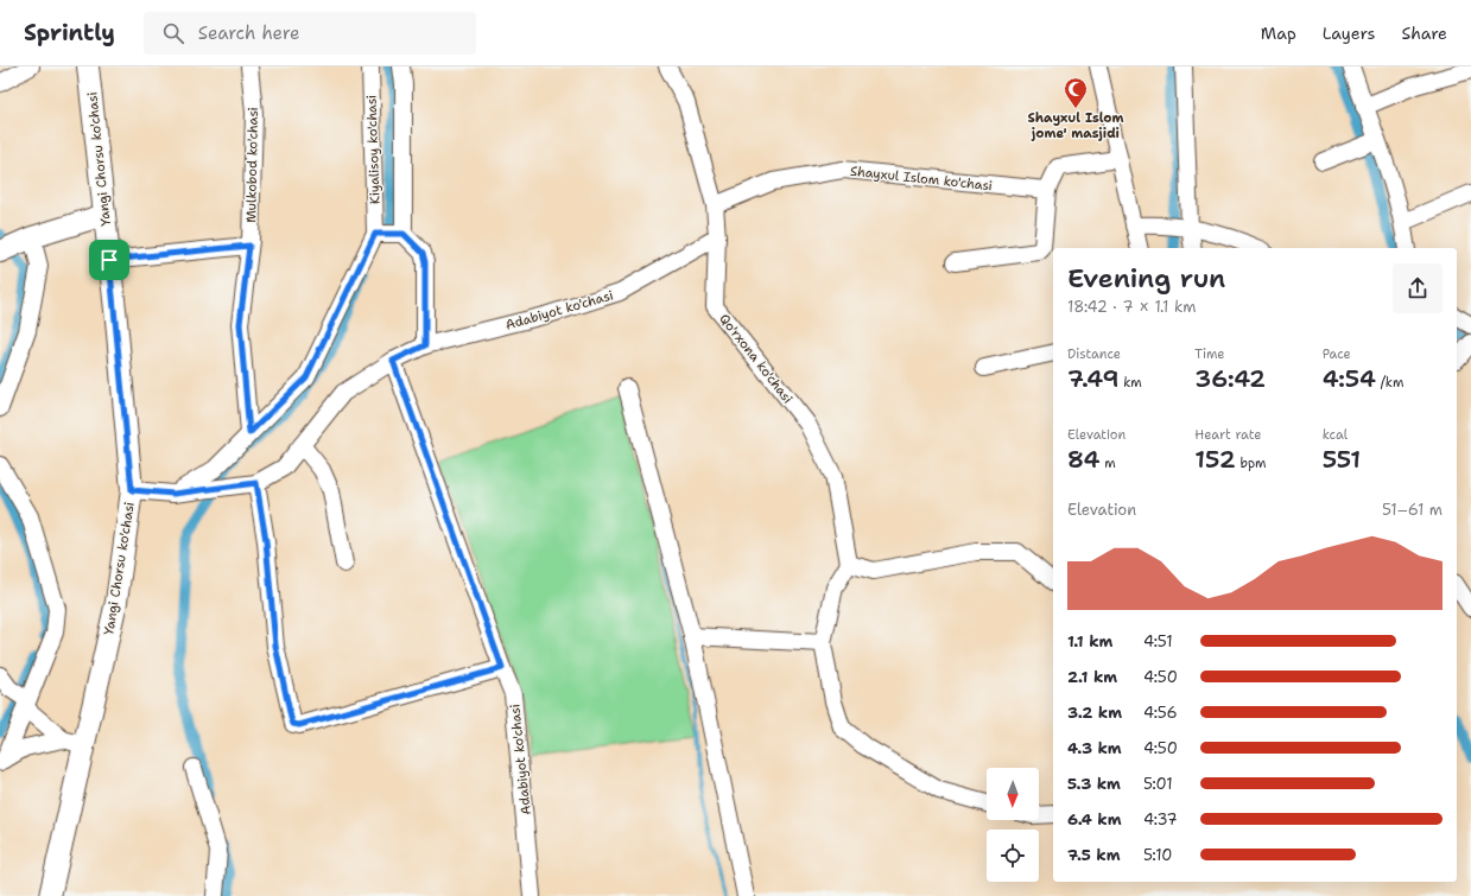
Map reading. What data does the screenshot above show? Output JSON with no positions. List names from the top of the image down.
{
  "streets": {
    "main road": ["Yangi Chorsu ko'chasi"],
    "street": [
      "Kiyalisoy ko'chasi",
      "Mulkobod ko'chasi",
      "Shayxul Islom ko'chasi",
      "Adabiyot ko'chasi",
      "Qo'rxona ko'chasi"
    ]
  },
  "crossings": [
    ["Kiyalisoy ko'chasi", "Mulkobod ko'chasi"],
    ["Kiyalisoy ko'chasi", "Adabiyot ko'chasi"],
    ["Yangi Chorsu ko'chasi", "Adabiyot ko'chasi"],
    ["Shayxul Islom ko'chasi", "Qo'rxona ko'chasi"],
    ["Adabiyot ko'chasi", "Qo'rxona ko'chasi"]
  ],
  "places": {
    "mosque": ["Shayxul Islom jome' masjidi"]
  },
  "north": "bottom",
  "page": {
    "header": "Sprintly",
    "search": "Search here",
    "nav": ["Map", "Layers", "Share"],
    "heading": ["Evening run", "18:42 · 7 × 1.1 km"],
    "stats": [
      ["Distance", "7.49 km"],
      ["Time", "36:42"],
      ["Pace", "4:54 /km"],
      ["Elevation", "84 m"],
      ["Heart rate", "152 bpm"],
      ["kcal", "551"]
    ],
    "chart": ["Elevation", "51–61 m"],
    "list": [
      {
        "name": "1.1 km",
        "note": "4:51"
      },
      {
        "name": "2.1 km",
        "note": "4:50"
      },
      {
        "name": "3.2 km",
        "note": "4:56"
      },
      {
        "name": "4.3 km",
        "note": "4:50"
      },
      {
        "name": "5.3 km",
        "note": "5:01"
      },
      {
        "name": "6.4 km",
        "note": "4:37"
      },
      {
        "name": "7.5 km",
        "note": "5:10"
      }
    ]
  }
}
